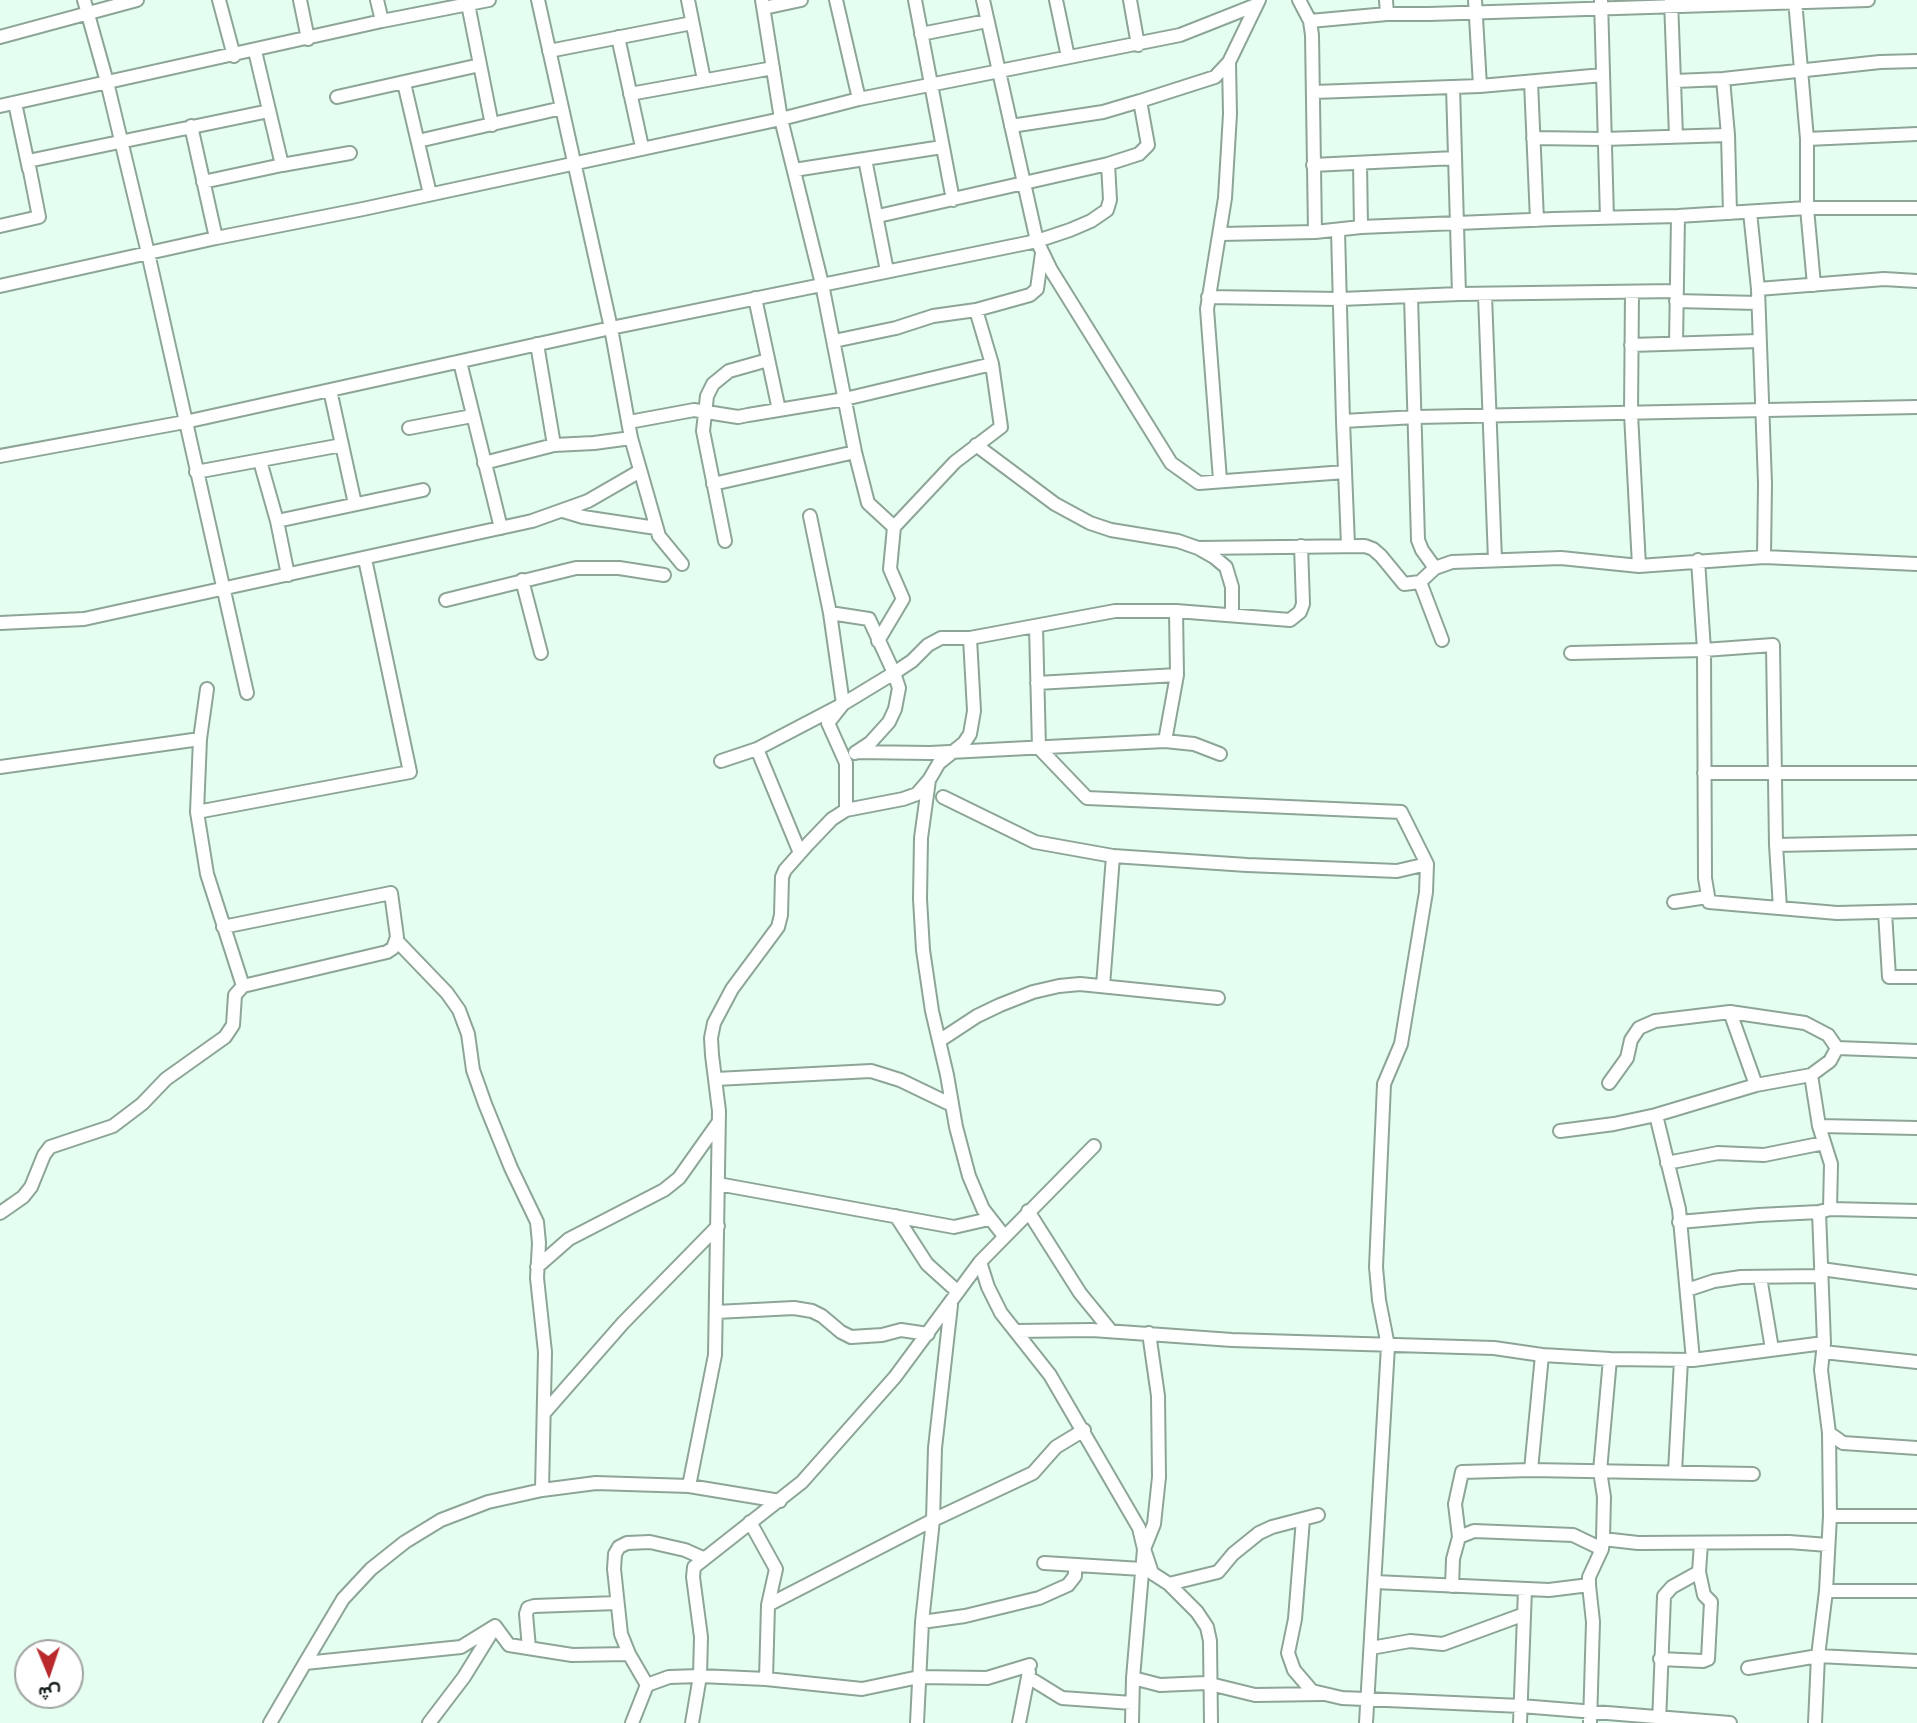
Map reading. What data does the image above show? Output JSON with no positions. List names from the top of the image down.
{
  "north": "bottom"
}
